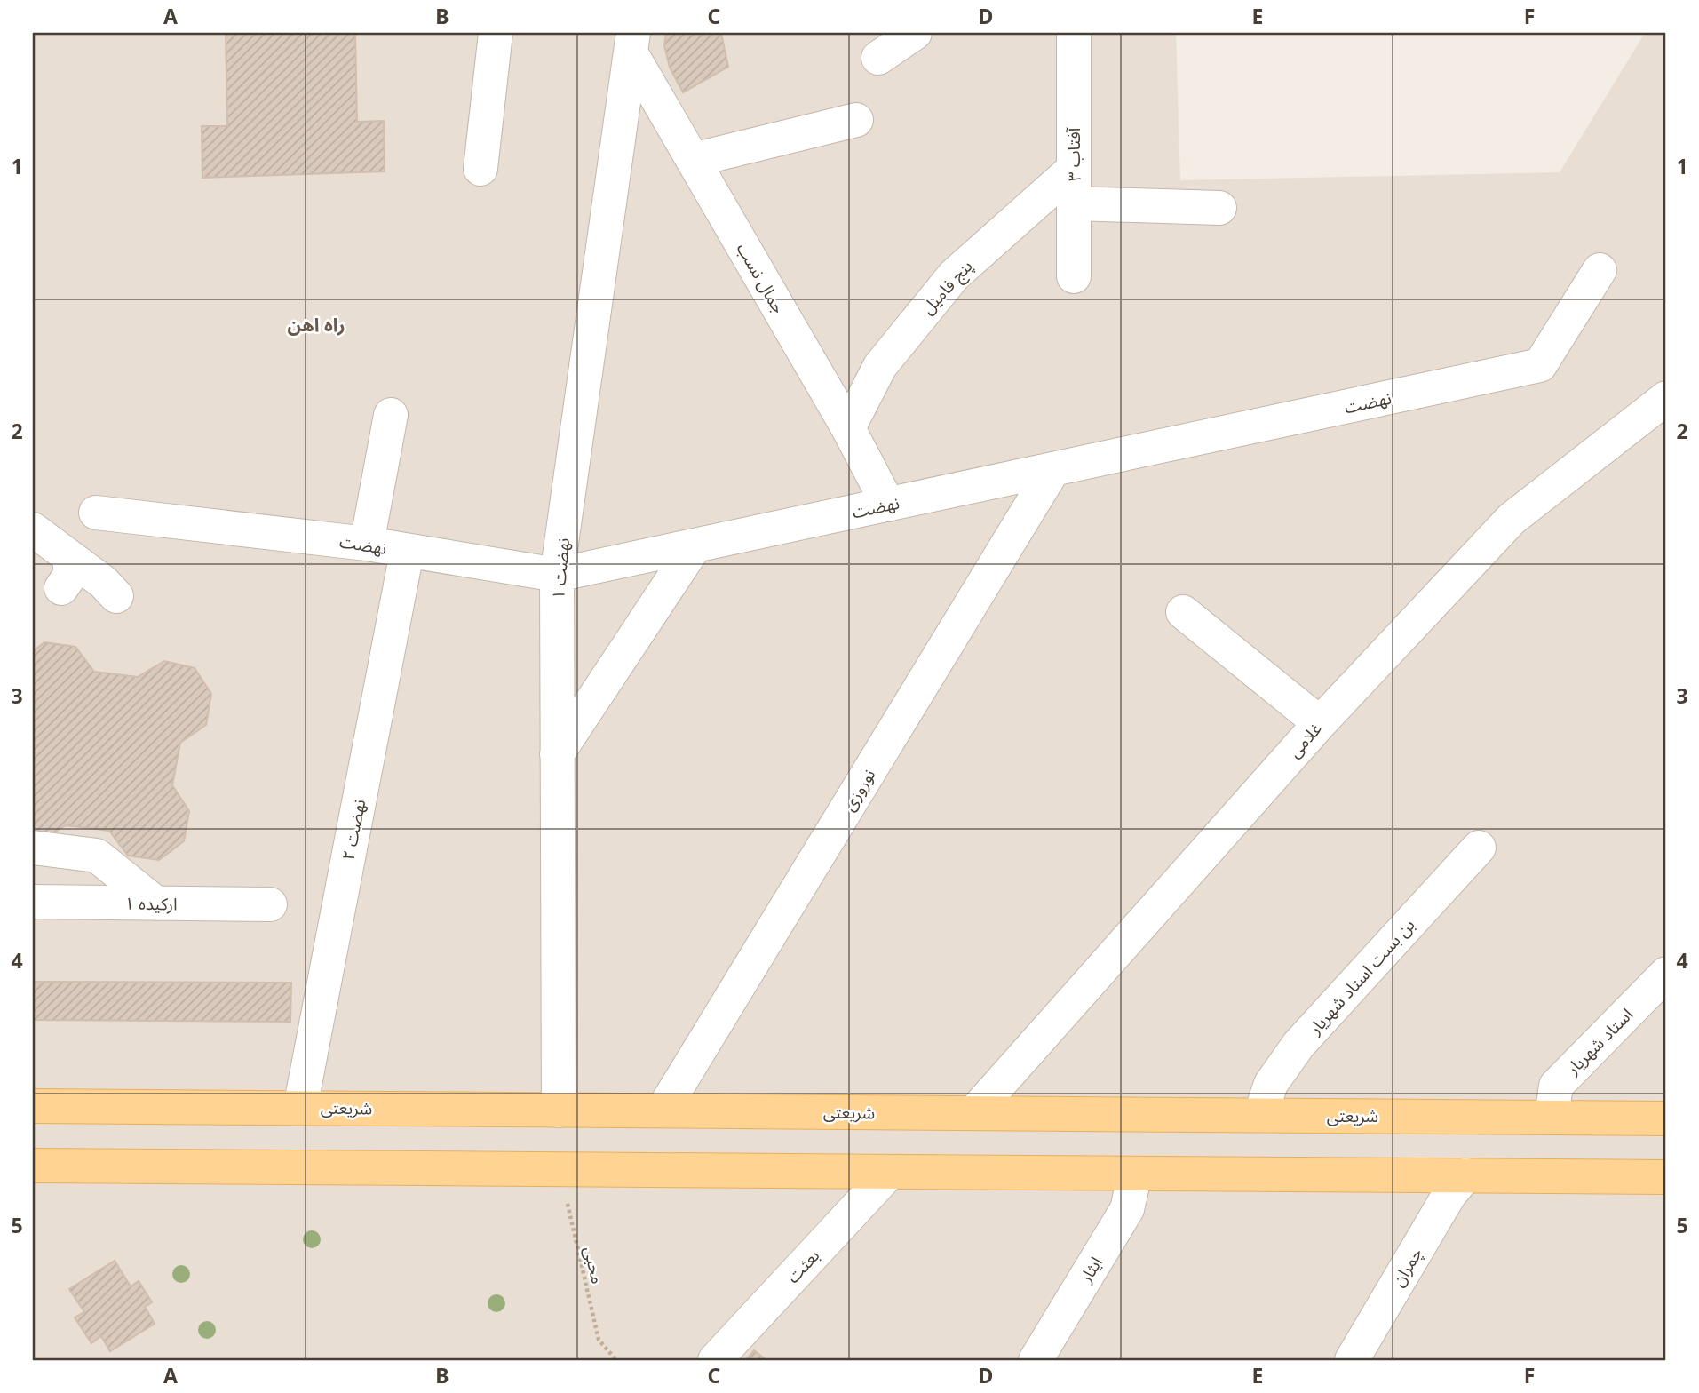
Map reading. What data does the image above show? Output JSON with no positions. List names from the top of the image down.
{
  "streets": {
    "main road": ["شریعتی"],
    "street": [
      "آفتاب ۳",
      "جمال نسب",
      "پنج فامیل",
      "نهضت",
      "نهضت ۱",
      "غلامی",
      "نوروزی",
      "نهضت ۲",
      "ارکیده ۱",
      "بن بست استاد شهریار",
      "استاد شهریار",
      "بعثت",
      "چمران",
      "ایثار"
    ],
    "path": ["محبی"]
  },
  "crossings": [
    ["آفتاب ۳", "پنج فامیل"],
    ["جمال نسب", "پنج فامیل"],
    ["جمال نسب", "نهضت"],
    ["جمال نسب", "نهضت ۱"],
    ["نهضت", "نهضت ۱"],
    ["نهضت", "نوروزی"],
    ["نهضت", "نهضت ۲"],
    ["نهضت ۱", "شریعتی"],
    ["غلامی", "شریعتی"],
    ["نوروزی", "شریعتی"],
    ["نهضت ۲", "شریعتی"],
    ["بن بست استاد شهریار", "شریعتی"],
    ["استاد شهریار", "شریعتی"]
  ],
  "districts": ["راه اهن"],
  "grid": {
    "columns": [
      "A",
      "B",
      "C",
      "D",
      "E",
      "F"
    ],
    "rows": [
      "1",
      "2",
      "3",
      "4",
      "5"
    ]
  }
}
